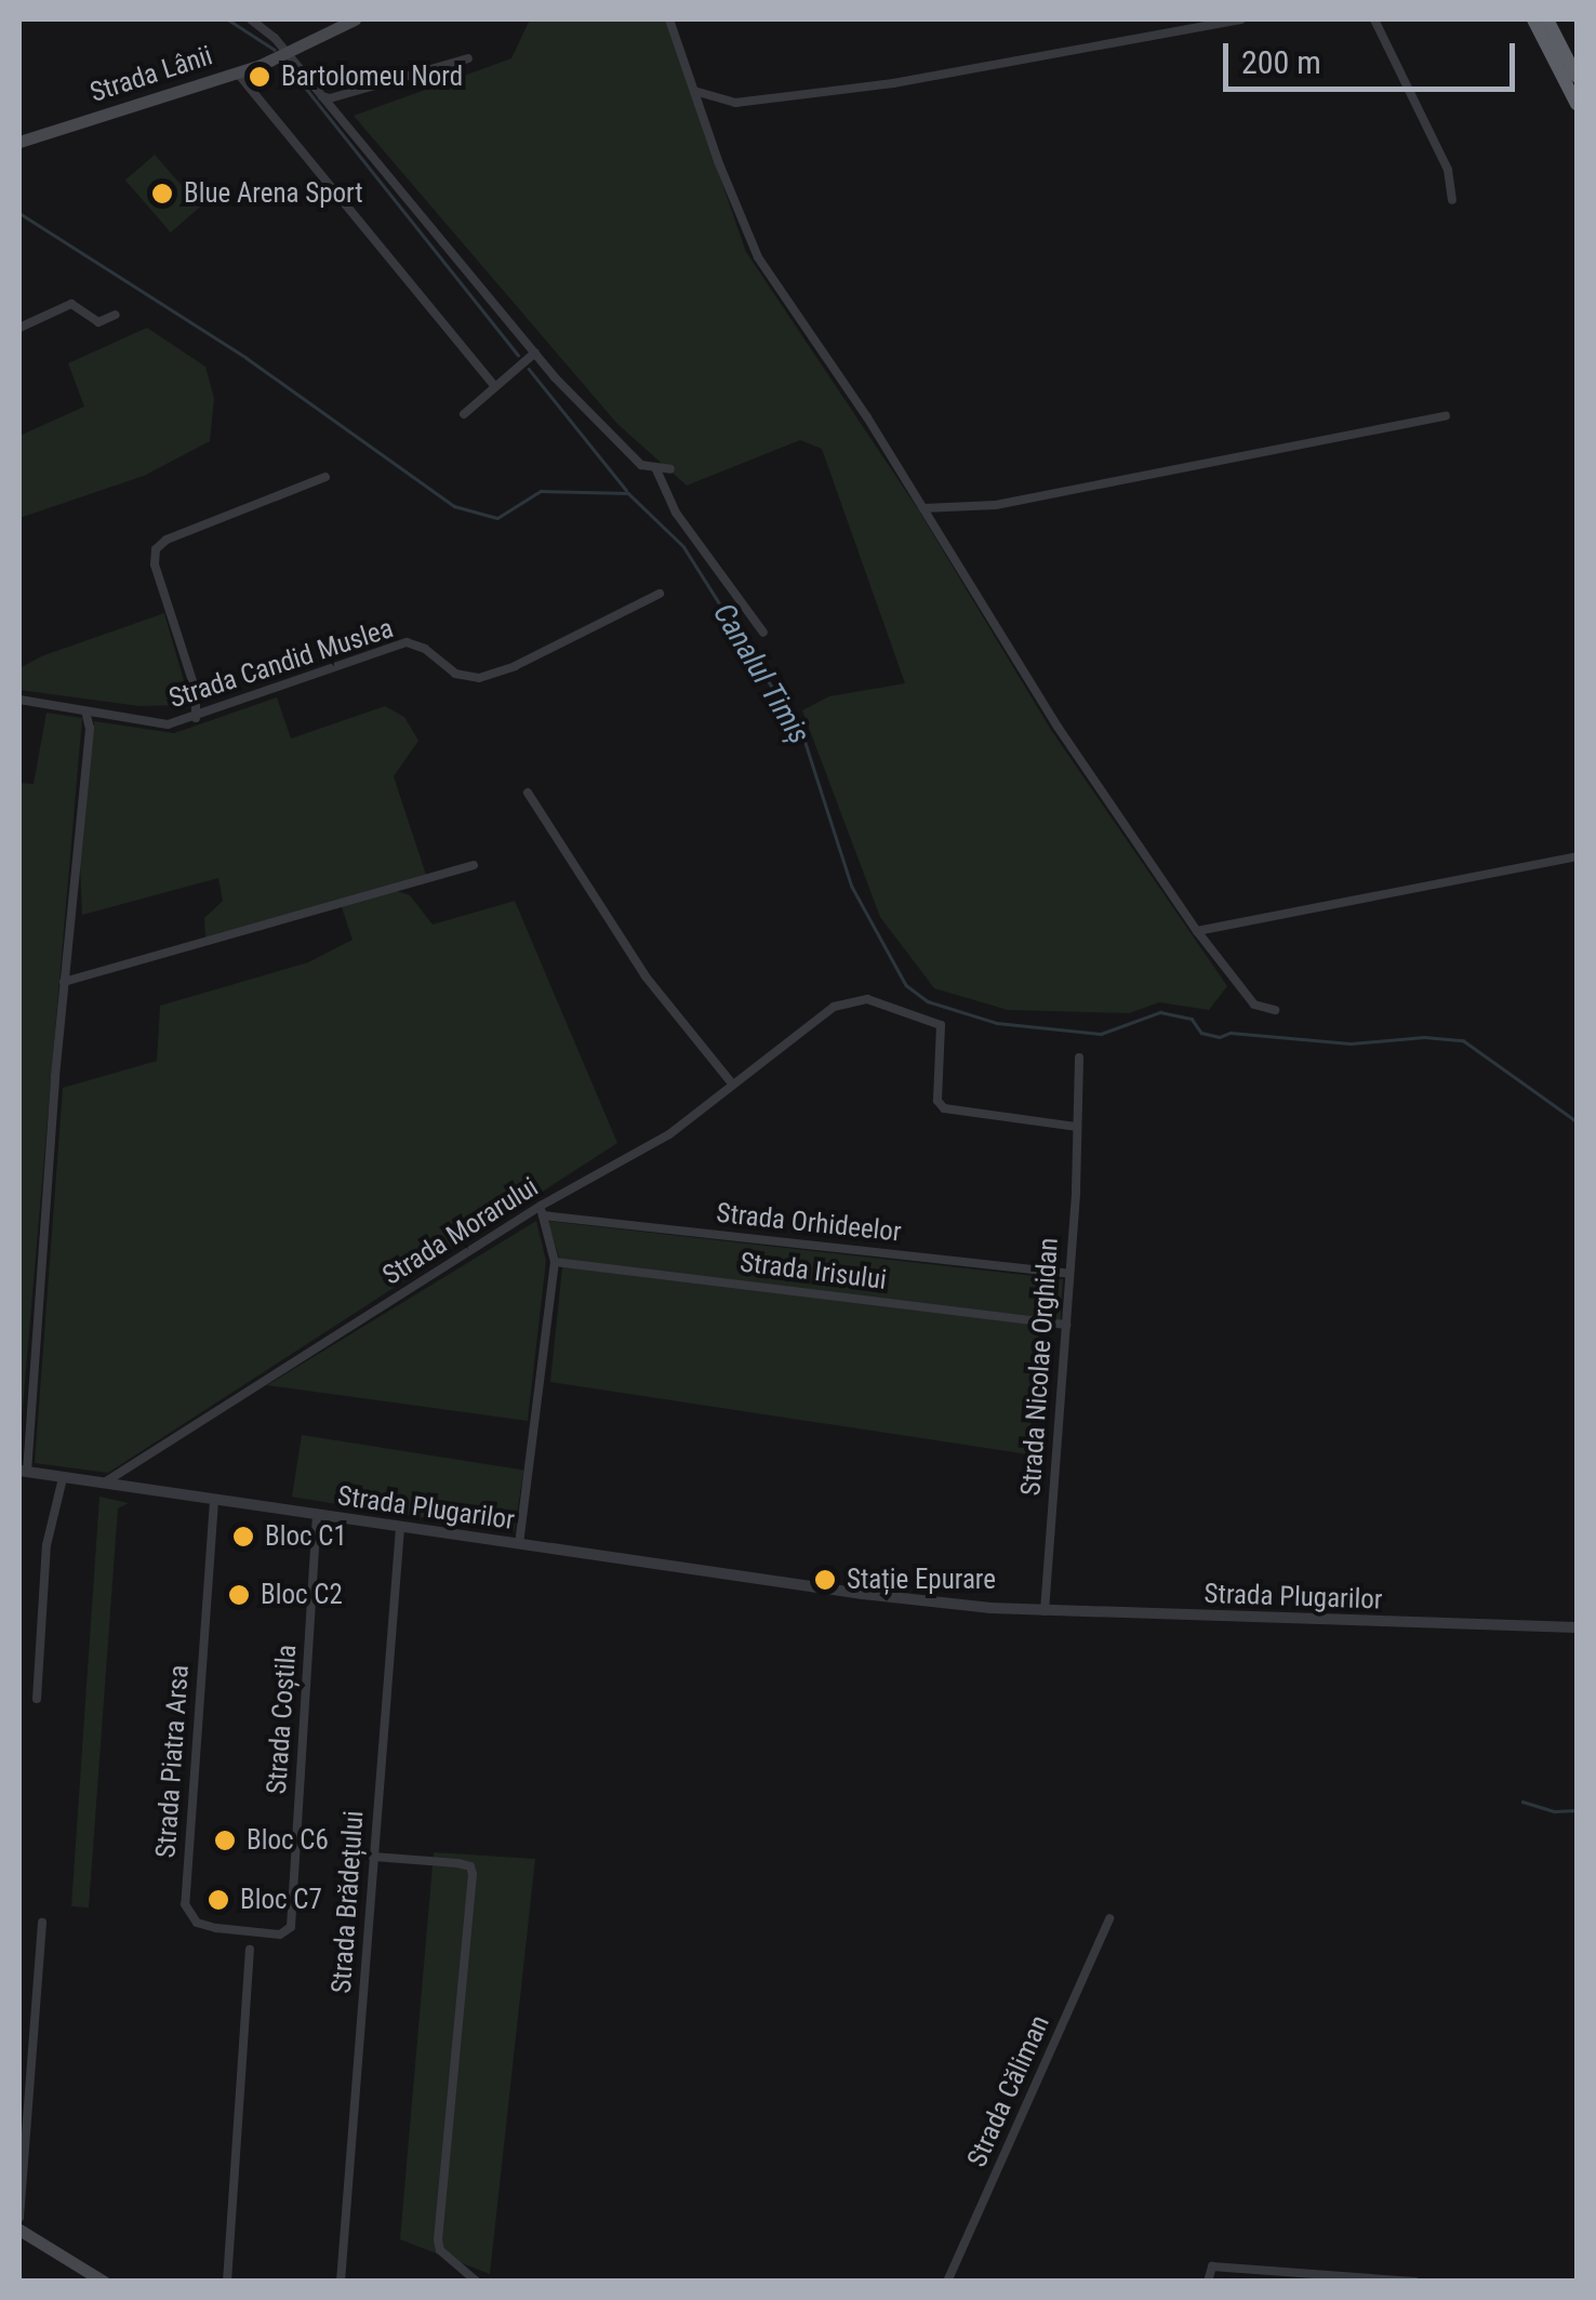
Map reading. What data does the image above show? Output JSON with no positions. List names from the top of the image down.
{
  "streets": {
    "main road": ["Strada Lânii"],
    "street": [
      "Strada Candid Muslea",
      "Strada Orhideelor",
      "Strada Morarului",
      "Strada Irisului",
      "Strada Nicolae Orghidan",
      "Strada Plugarilor",
      "Strada Coștila",
      "Strada Piatra Arsa",
      "Strada Brădețului",
      "Strada Căliman"
    ]
  },
  "crossings": [
    ["Strada Candid Muslea", "Strada Plugarilor"],
    ["Strada Orhideelor", "Strada Morarului"],
    ["Strada Orhideelor", "Strada Nicolae Orghidan"],
    ["Strada Morarului", "Strada Nicolae Orghidan"],
    ["Strada Morarului", "Strada Plugarilor"],
    ["Strada Irisului", "Strada Nicolae Orghidan"],
    ["Strada Nicolae Orghidan", "Strada Plugarilor"],
    ["Strada Plugarilor", "Strada Coștila"],
    ["Strada Plugarilor", "Strada Piatra Arsa"],
    ["Strada Plugarilor", "Strada Brădețului"],
    ["Strada Coștila", "Strada Piatra Arsa"]
  ],
  "water": ["Canalul Timiș"],
  "places": [
    "Bartolomeu Nord",
    "Blue Arena Sport",
    "Bloc C1",
    "Stație Epurare",
    "Bloc C2",
    "Bloc C6",
    "Bloc C7"
  ],
  "scale_bar": "200 m"
}
